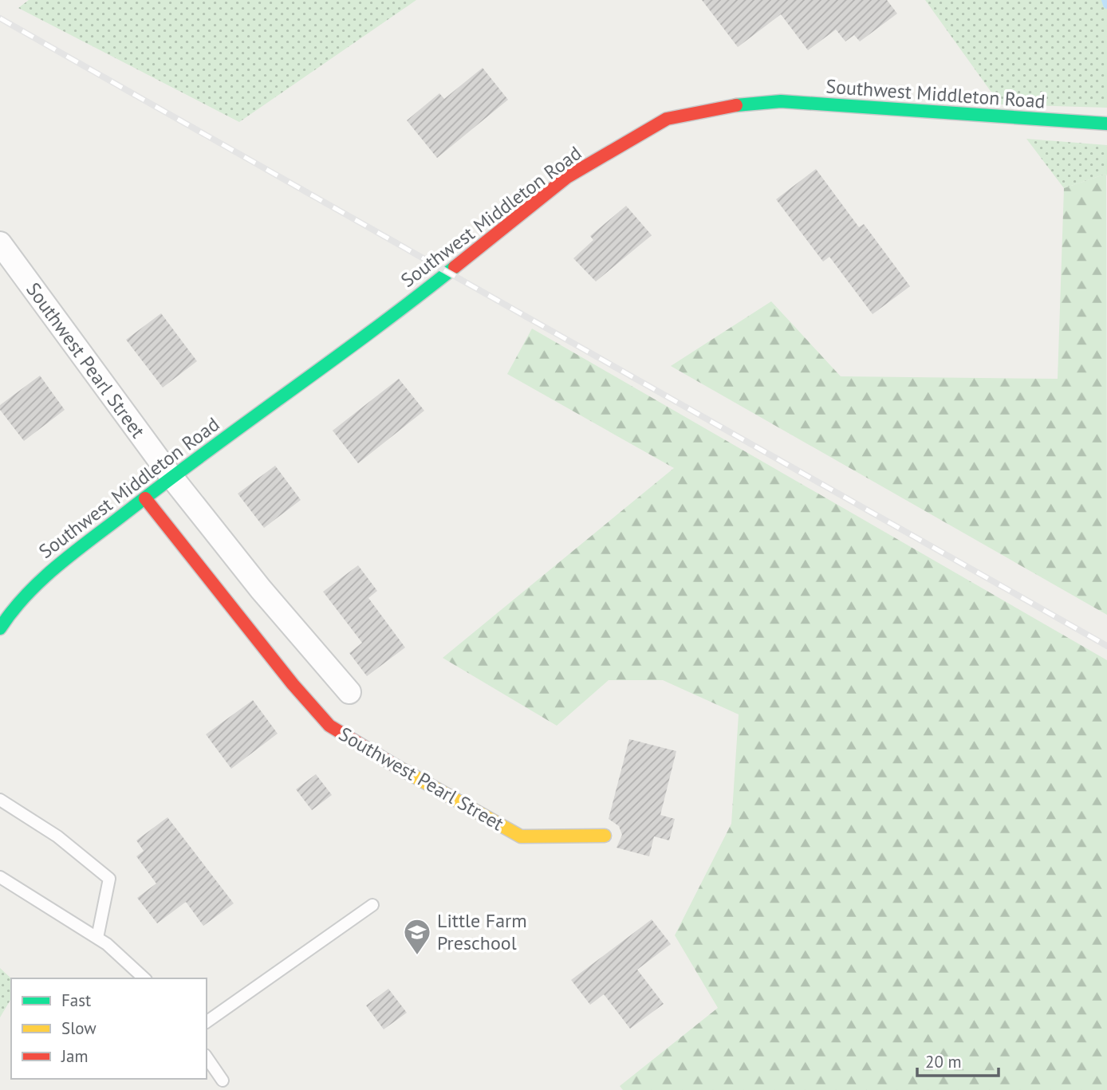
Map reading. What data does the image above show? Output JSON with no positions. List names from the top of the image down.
{
  "streets": {
    "street": ["Southwest Middleton Road", "Southwest Pearl Street"]
  },
  "crossings": [
    ["Southwest Middleton Road", "Southwest Pearl Street"]
  ],
  "places": {
    "school or university": ["Little Farm Preschool"]
  },
  "legend": ["Fast", "Slow", "Jam"],
  "scale_bar": "20 m"
}
